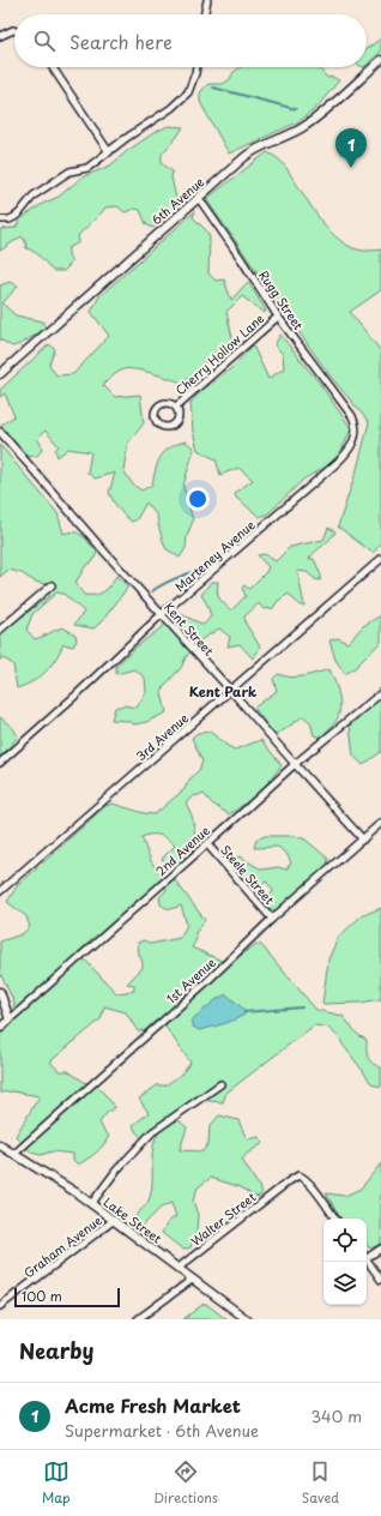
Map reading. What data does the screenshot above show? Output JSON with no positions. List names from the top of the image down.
{
  "streets": {
    "street": [
      "6th Avenue",
      "Rugg Street",
      "Cherry Hollow Lane",
      "Marteney Avenue",
      "Kent Street",
      "3rd Avenue",
      "2nd Avenue",
      "Steele Street",
      "1st Avenue",
      "Walter Street",
      "Lake Street",
      "Graham Avenue"
    ]
  },
  "crossings": [
    ["6th Avenue", "Rugg Street"],
    ["Rugg Street", "Cherry Hollow Lane"],
    ["Rugg Street", "Marteney Avenue"],
    ["Marteney Avenue", "Kent Street"],
    ["Kent Street", "3rd Avenue"],
    ["Kent Street", "2nd Avenue"],
    ["Kent Street", "1st Avenue"],
    ["2nd Avenue", "Steele Street"],
    ["Steele Street", "1st Avenue"],
    ["1st Avenue", "Lake Street"],
    ["Walter Street", "Lake Street"],
    ["Lake Street", "Graham Avenue"]
  ],
  "districts": ["Kent Park"],
  "scale_bar": "100 m",
  "page": {
    "search": "Search here",
    "pins": "1",
    "scale": "100 m",
    "heading": "Nearby",
    "list": [
      {
        "mark": "1",
        "name": "Acme Fresh Market",
        "note": "Supermarket · 6th Avenue",
        "value": "340 m"
      }
    ],
    "nav": ["Map", "Directions", "Saved"]
  }
}
